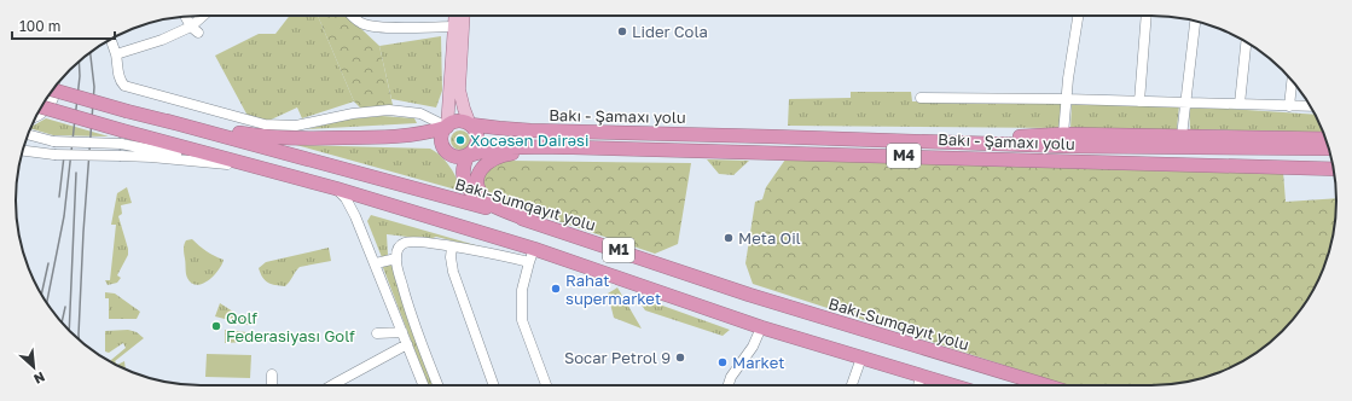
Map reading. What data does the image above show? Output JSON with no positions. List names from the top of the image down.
{
  "streets": {
    "highway": [
      "Bakı - Şamaxı yolu",
      "M4",
      "Bakı-Sumqayıt yolu",
      "M1"
    ]
  },
  "places": [
    "Lider Cola",
    "Xocəsən Dairəsi",
    "Meta Oil",
    "Rahat supermarket",
    "Qolf Federasiyası Golf",
    "Socar Petrol 9",
    "Market"
  ],
  "scale_bar": "100 m",
  "north": "bottom right"
}
